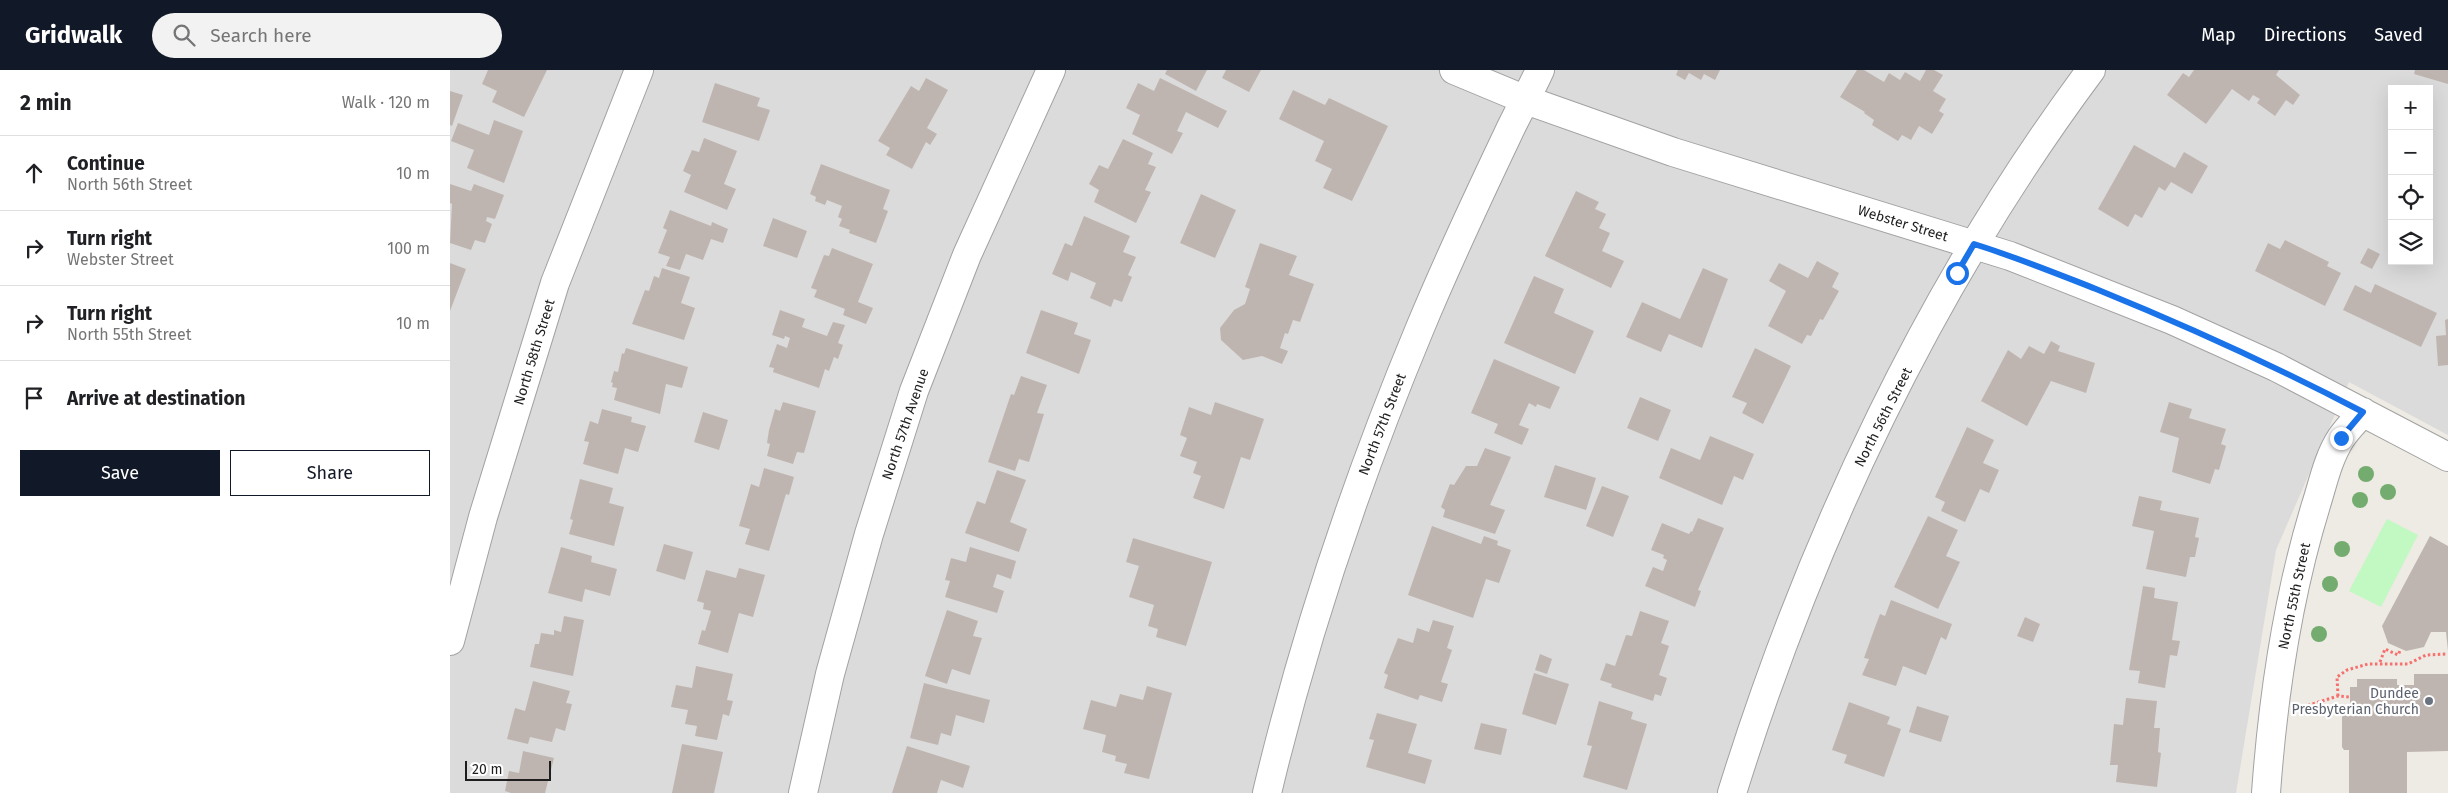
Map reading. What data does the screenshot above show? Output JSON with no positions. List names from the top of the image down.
{
  "streets": {
    "street": [
      "Webster Street",
      "North 58th Street",
      "North 56th Street",
      "North 57th Avenue",
      "North 57th Street",
      "North 55th Street"
    ]
  },
  "crossings": [
    ["Webster Street", "North 56th Street"],
    ["Webster Street", "North 57th Street"],
    ["Webster Street", "North 55th Street"]
  ],
  "places": ["Dundee Presbyterian Church"],
  "scale_bar": "20 m",
  "page": {
    "header": "Gridwalk",
    "search": "Search here",
    "nav": ["Map", "Directions", "Saved"],
    "heading": ["2 min", "Walk · 120 m"],
    "map_buttons": ["+", "−"],
    "list": [
      ["Continue", "North 56th Street", "10 m"],
      ["Turn right", "Webster Street", "100 m"],
      ["Turn right", "North 55th Street", "10 m"],
      "Arrive at destination"
    ],
    "buttons": ["Save", "Share"],
    "scale": "20 m"
  }
}
